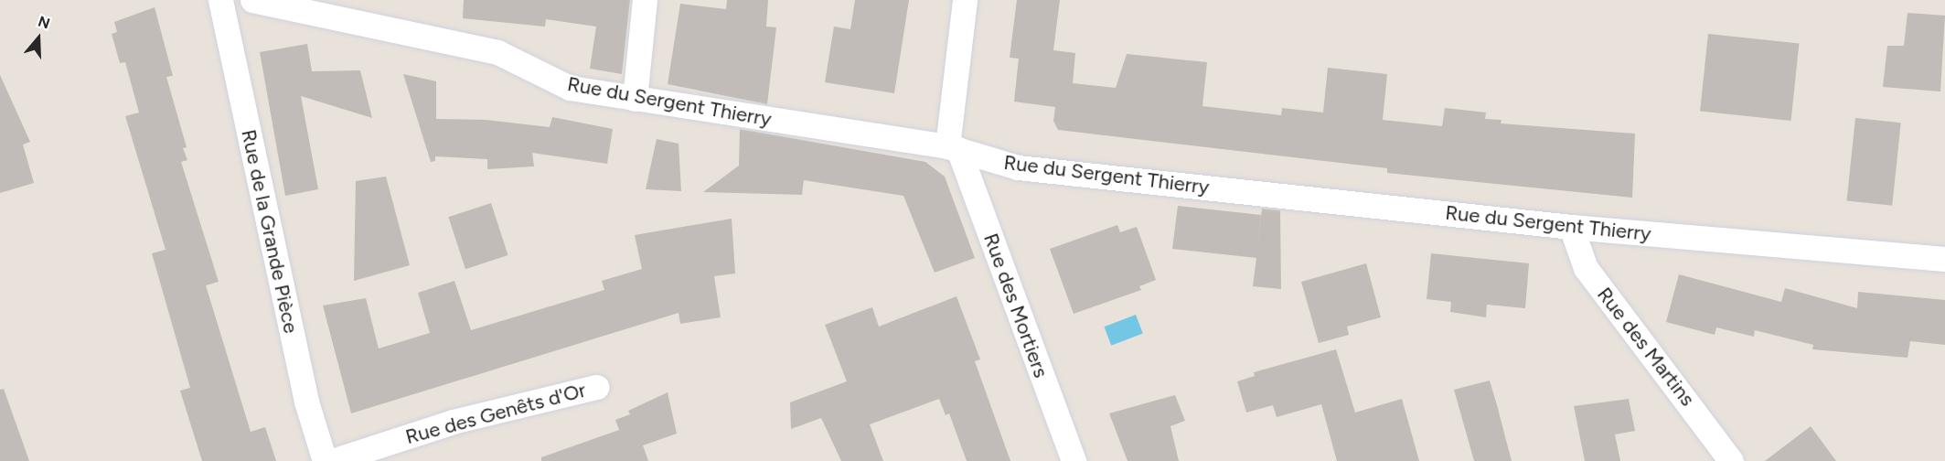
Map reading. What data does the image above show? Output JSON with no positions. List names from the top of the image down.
{
  "streets": {
    "street": [
      "Rue du Sergent Thierry",
      "Rue de la Grande Pièce",
      "Rue des Mortiers",
      "Rue des Martins",
      "Rue des Genêts d'Or"
    ]
  },
  "crossings": [
    ["Rue du Sergent Thierry", "Rue des Mortiers"],
    ["Rue du Sergent Thierry", "Rue des Martins"]
  ],
  "north": "top"
}
